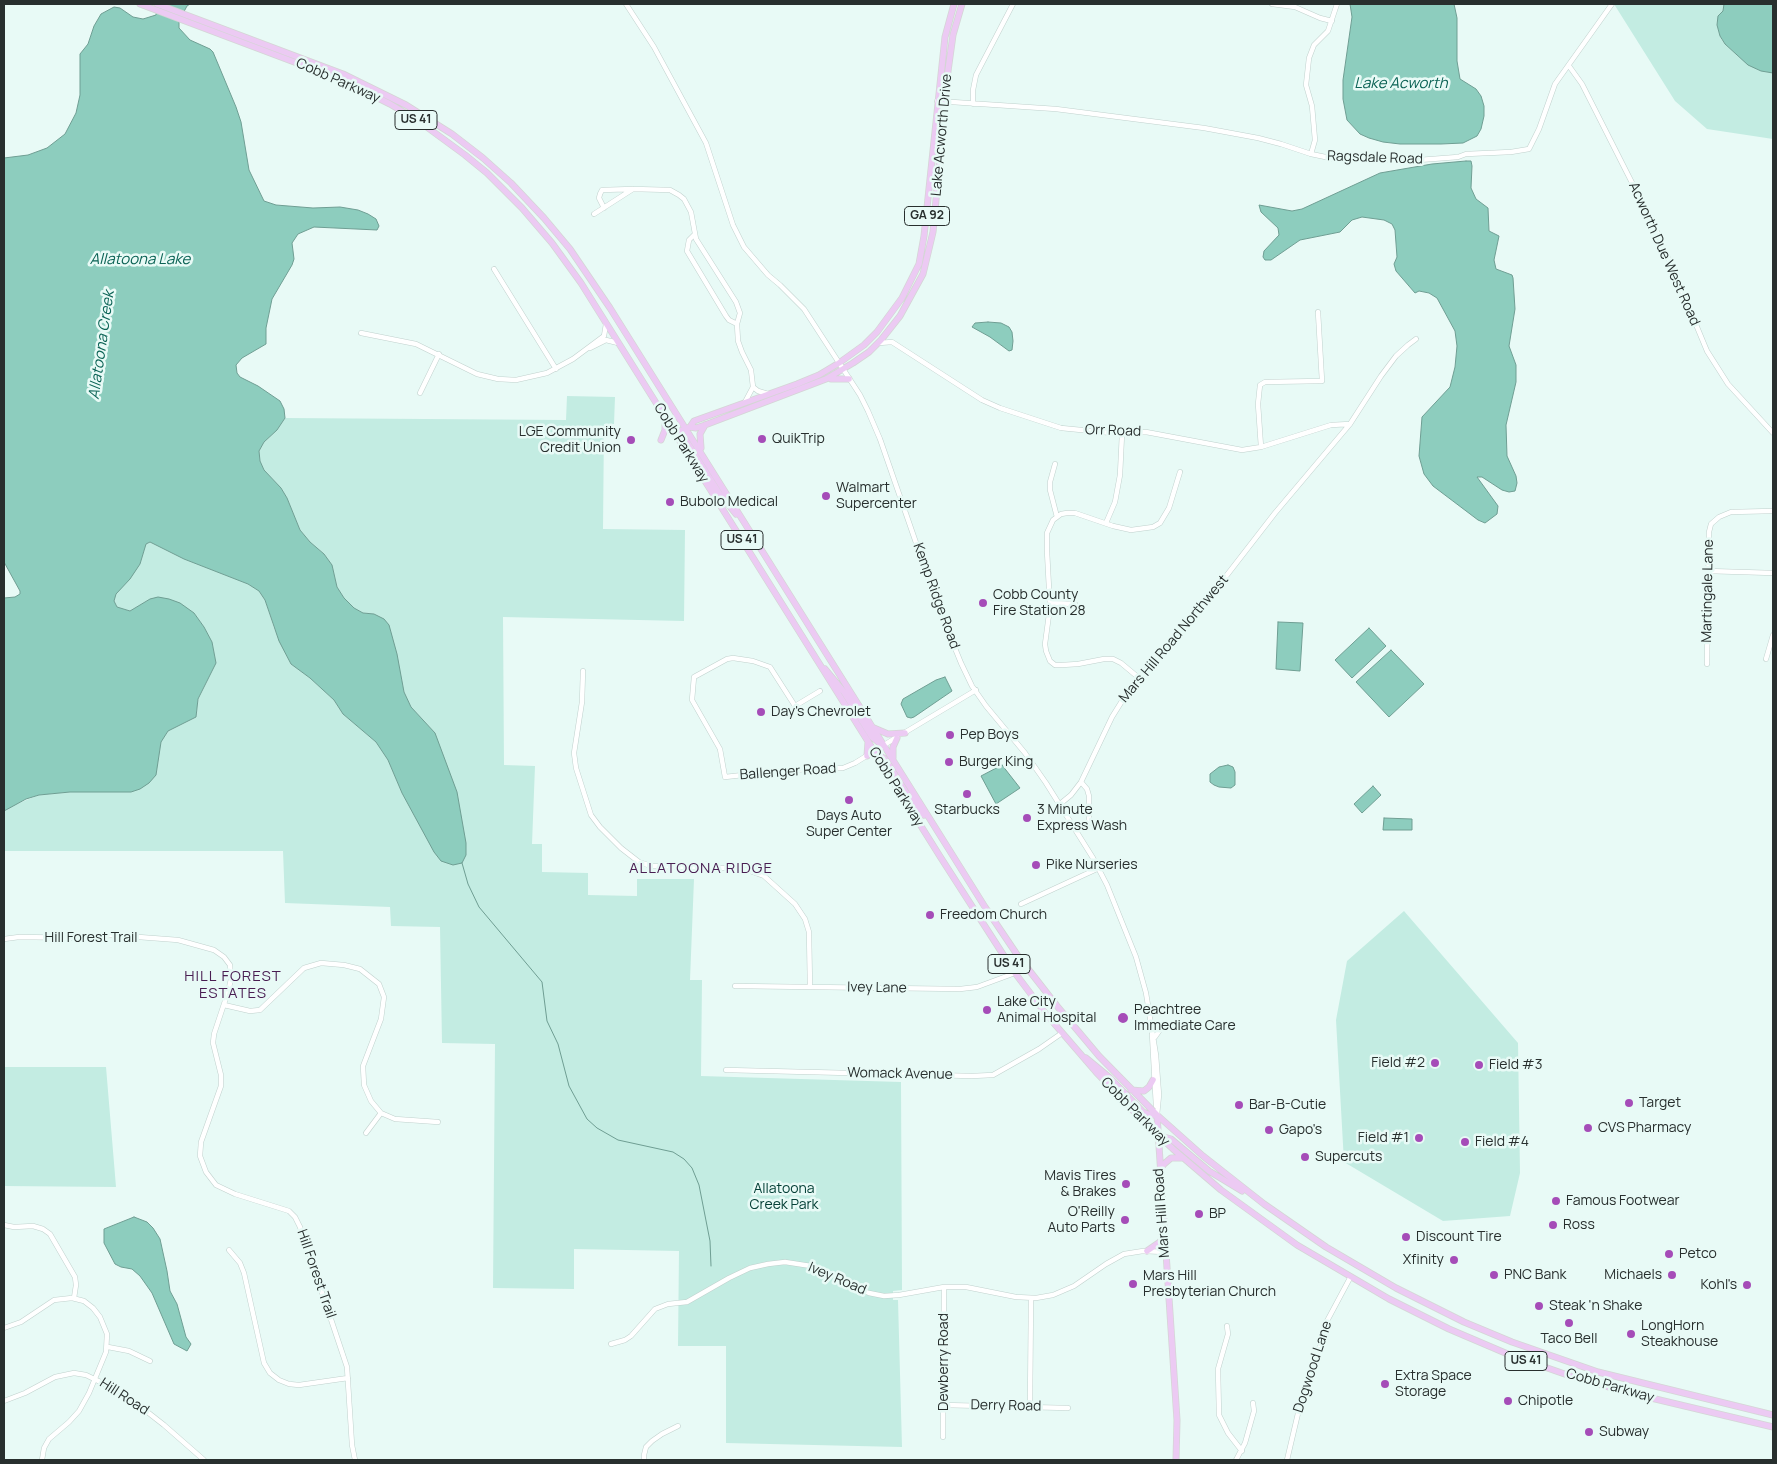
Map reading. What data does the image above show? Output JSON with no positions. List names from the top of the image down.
{
  "streets": {
    "main road": [
      "Cobb Parkway",
      "US 41",
      "Lake Acworth Drive",
      "GA 92",
      "Mars Hill Road"
    ],
    "street": [
      "Ragsdale Road",
      "Acworth Due West Road",
      "Orr Road",
      "Martingale Lane",
      "Kemp Ridge Road",
      "Mars Hill Road Northwest",
      "Ballenger Road",
      "Hill Forest Trail",
      "Ivey Lane",
      "Womack Avenue",
      "Ivey Road",
      "Dewberry Road",
      "Dogwood Lane",
      "Hill Road",
      "Derry Road"
    ]
  },
  "crossings": [
    ["Cobb Parkway", "Lake Acworth Drive"],
    ["Cobb Parkway", "Ballenger Road"],
    ["Cobb Parkway", "Ivey Lane"],
    ["Cobb Parkway", "Womack Avenue"],
    ["Cobb Parkway", "Mars Hill Road"],
    ["Cobb Parkway", "Dogwood Lane"],
    ["Lake Acworth Drive", "Ragsdale Road"],
    ["Lake Acworth Drive", "Kemp Ridge Road"],
    ["Ragsdale Road", "Acworth Due West Road"],
    ["Orr Road", "Mars Hill Road Northwest"],
    ["Kemp Ridge Road", "Mars Hill Road Northwest"],
    ["Kemp Ridge Road", "Ballenger Road"],
    ["Mars Hill Road", "Ivey Road"],
    ["Ivey Road", "Dewberry Road"],
    ["Dewberry Road", "Derry Road"]
  ],
  "districts": ["ALLATOONA RIDGE", "HILL FOREST ESTATES"],
  "water": ["Lake Acworth", "Allatoona Lake", "Allatoona Creek"],
  "parks": ["Allatoona Creek Park"],
  "places": [
    "QuikTrip",
    "LGE Community Credit Union",
    "Walmart Supercenter",
    "Bubolo Medical",
    "Cobb County Fire Station 28",
    "Day's Chevrolet",
    "Pep Boys",
    "Burger King",
    "Starbucks",
    "Days Auto Super Center",
    "3 Minute Express Wash",
    "Pike Nurseries",
    "Freedom Church",
    "Lake City Animal Hospital",
    "Peachtree Immediate Care",
    "Field #2",
    "Field #3",
    "Target",
    "Bar-B-Cutie",
    "CVS Pharmacy",
    "Gapo's",
    "Field #1",
    "Field #4",
    "Supercuts",
    "Mavis Tires & Brakes",
    "Famous Footwear",
    "BP",
    "O'Reilly Auto Parts",
    "Ross",
    "Discount Tire",
    "Petco",
    "Xfinity",
    "PNC Bank",
    "Michaels",
    "Mars Hill Presbyterian Church",
    "Kohl's",
    "Steak 'n Shake",
    "Taco Bell",
    "LongHorn Steakhouse",
    "Extra Space Storage",
    "Chipotle",
    "Subway"
  ]
}
